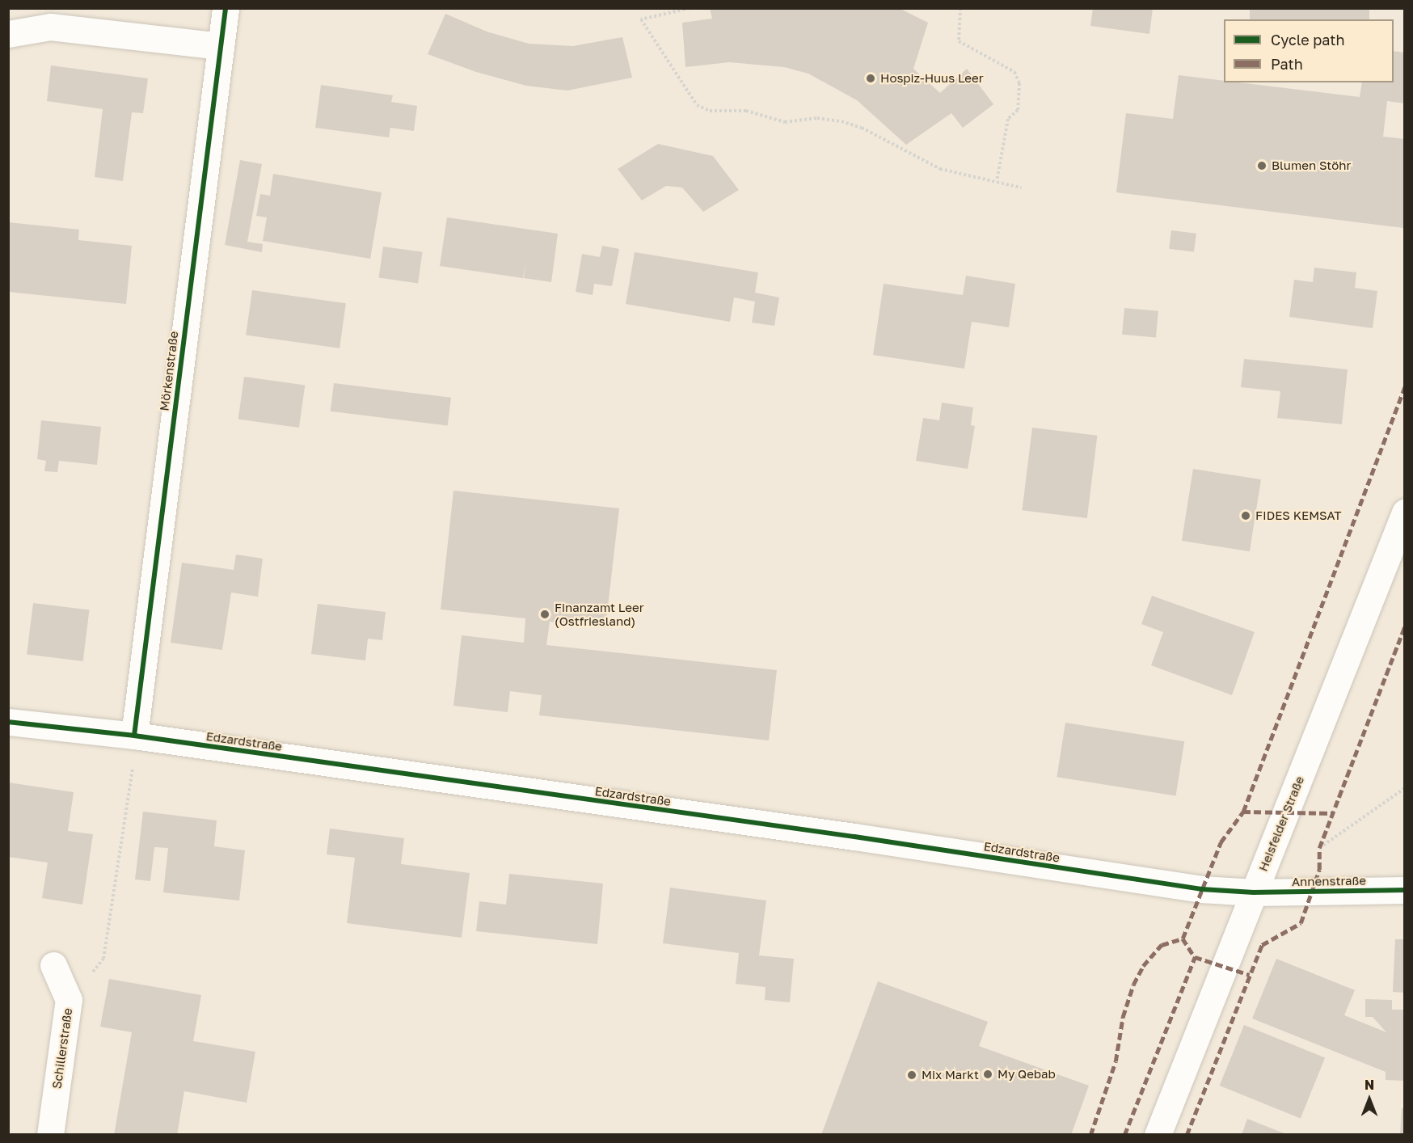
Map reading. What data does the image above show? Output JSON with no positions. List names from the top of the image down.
{
  "streets": {
    "street": [
      "Mörkenstraße",
      "Edzardstraße",
      "Heisfelder Straße",
      "Annenstraße",
      "Schillerstraße"
    ]
  },
  "crossings": [
    ["Mörkenstraße", "Edzardstraße"],
    ["Edzardstraße", "Heisfelder Straße"],
    ["Edzardstraße", "Annenstraße"],
    ["Heisfelder Straße", "Annenstraße"]
  ],
  "places": [
    "Hospiz-Huus Leer",
    "Blumen Stöhr",
    "FIDES KEMSAT",
    "Finanzamt Leer (Ostfriesland)",
    "My Qebab",
    "Mix Markt"
  ],
  "legend": ["Cycle path", "Path"],
  "north": "top"
}
